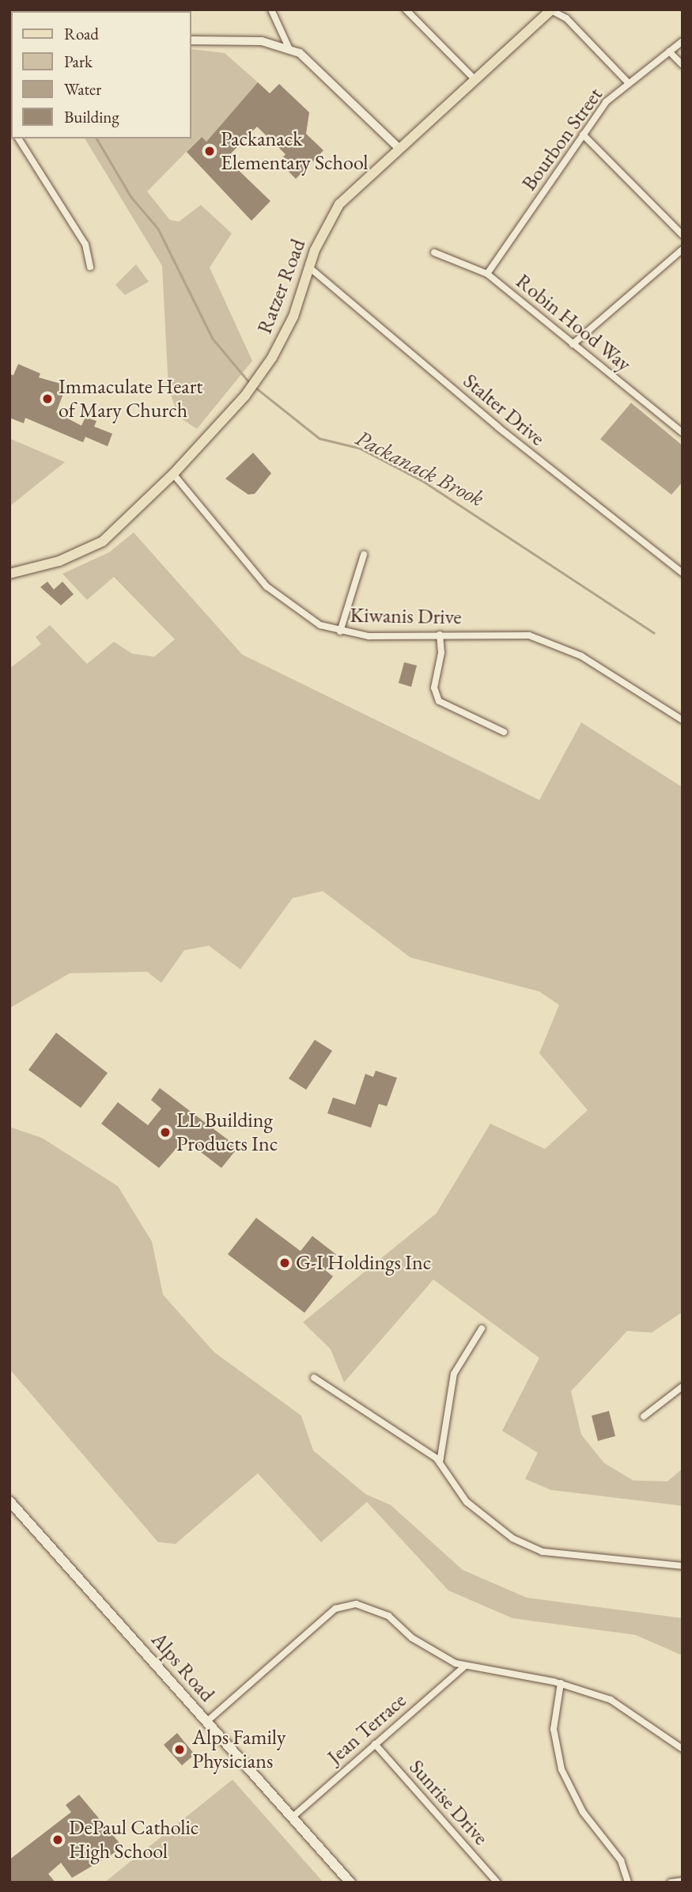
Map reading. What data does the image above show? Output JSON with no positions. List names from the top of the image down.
{
  "streets": {
    "main road": ["Ratzer Road", "Alps Road"],
    "street": [
      "Bourbon Street",
      "Robin Hood Way",
      "Stalter Drive",
      "Kiwanis Drive",
      "Jean Terrace",
      "Sunrise Drive"
    ]
  },
  "crossings": [
    ["Bourbon Street", "Robin Hood Way"],
    ["Ratzer Road", "Stalter Drive"],
    ["Ratzer Road", "Kiwanis Drive"],
    ["Alps Road", "Jean Terrace"],
    ["Jean Terrace", "Sunrise Drive"]
  ],
  "water": ["Packanack Brook"],
  "places": [
    "Packanack Elementary School",
    "Immaculate Heart of Mary Church",
    "LL Building Products Inc",
    "G-I Holdings Inc",
    "Alps Family Physicians",
    "DePaul Catholic High School"
  ],
  "legend": [
    "Road",
    "Park",
    "Water",
    "Building"
  ]
}
